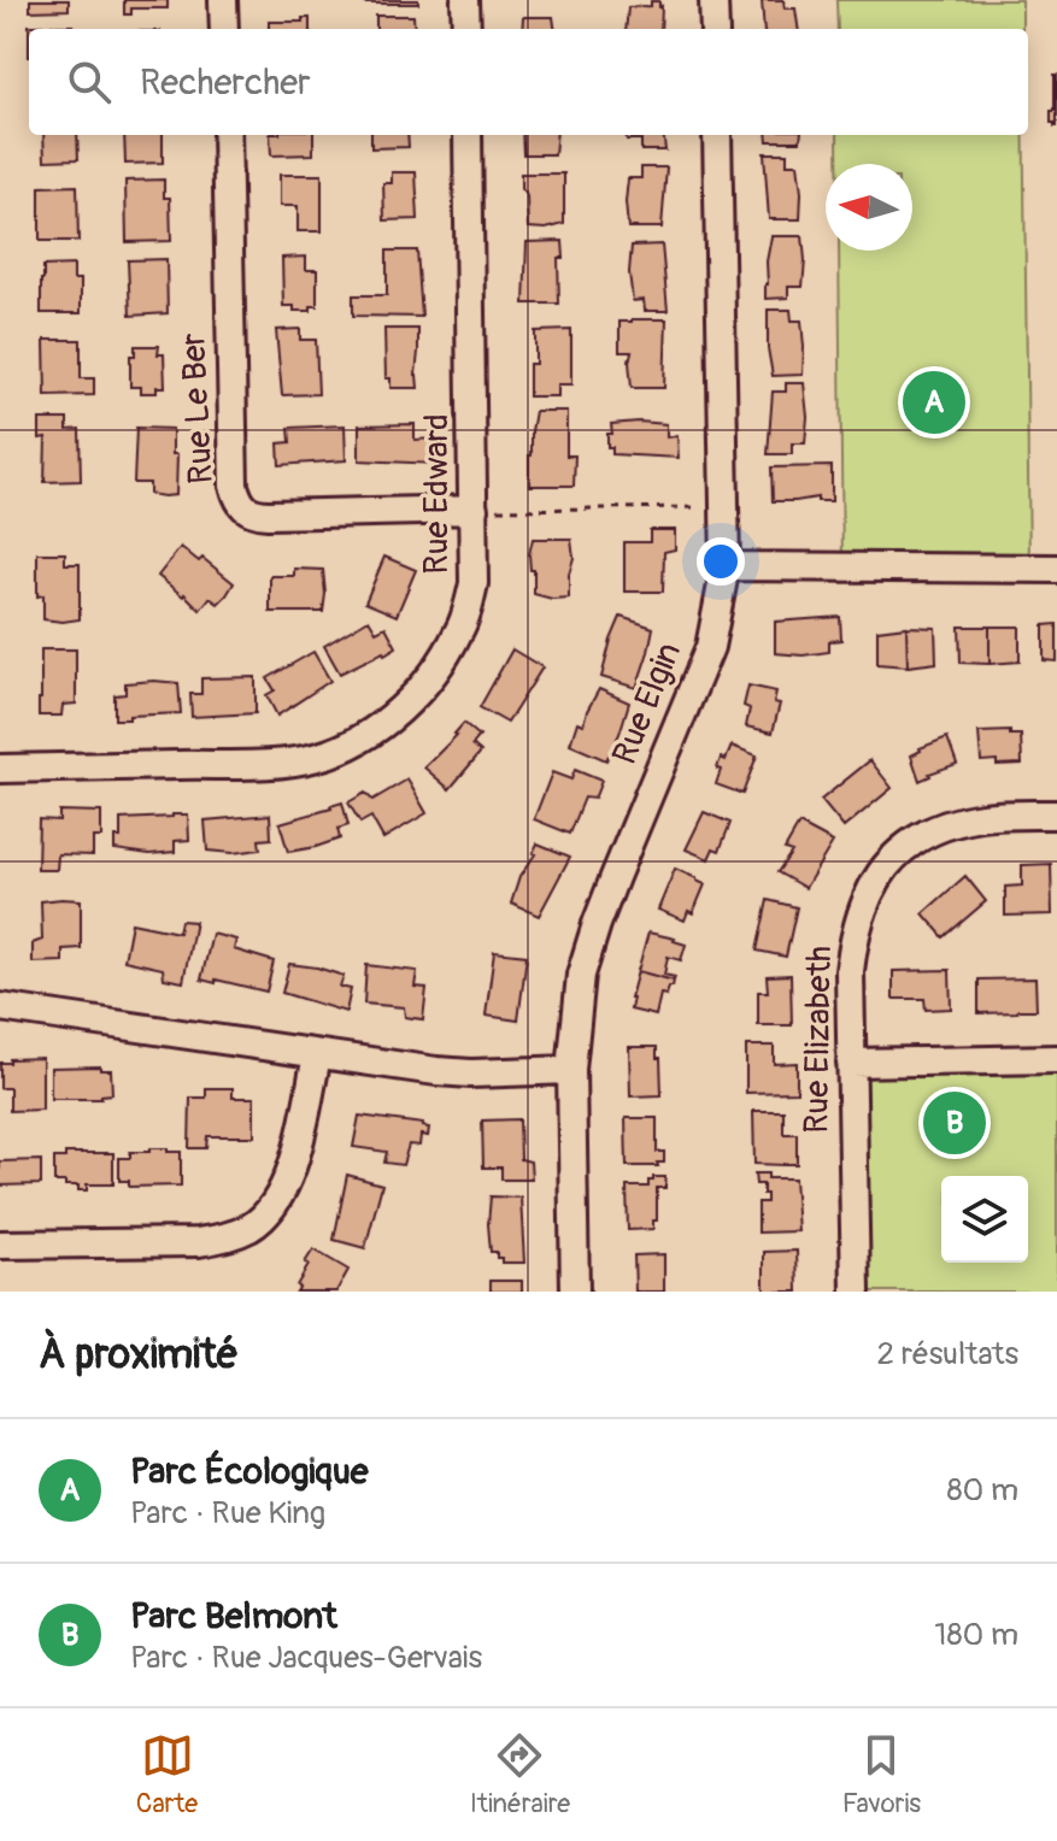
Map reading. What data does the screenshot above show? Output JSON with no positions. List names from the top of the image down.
{
  "streets": {
    "street": [
      "Rue Le Ber",
      "Rue Edward",
      "Rue Elgin",
      "Rue Elizabeth"
    ]
  },
  "crossings": [
    ["Rue Le Ber", "Rue Edward"]
  ],
  "north": "left",
  "page": {
    "search": "Rechercher",
    "pins": ["A", "B"],
    "heading": ["À proximité", "2 résultats"],
    "list": [
      {
        "mark": "A",
        "name": "Parc Écologique",
        "note": "Parc · Rue King",
        "value": "80 m"
      },
      {
        "mark": "B",
        "name": "Parc Belmont",
        "note": "Parc · Rue Jacques-Gervais",
        "value": "180 m"
      }
    ],
    "nav": ["Carte", "Itinéraire", "Favoris"]
  }
}
